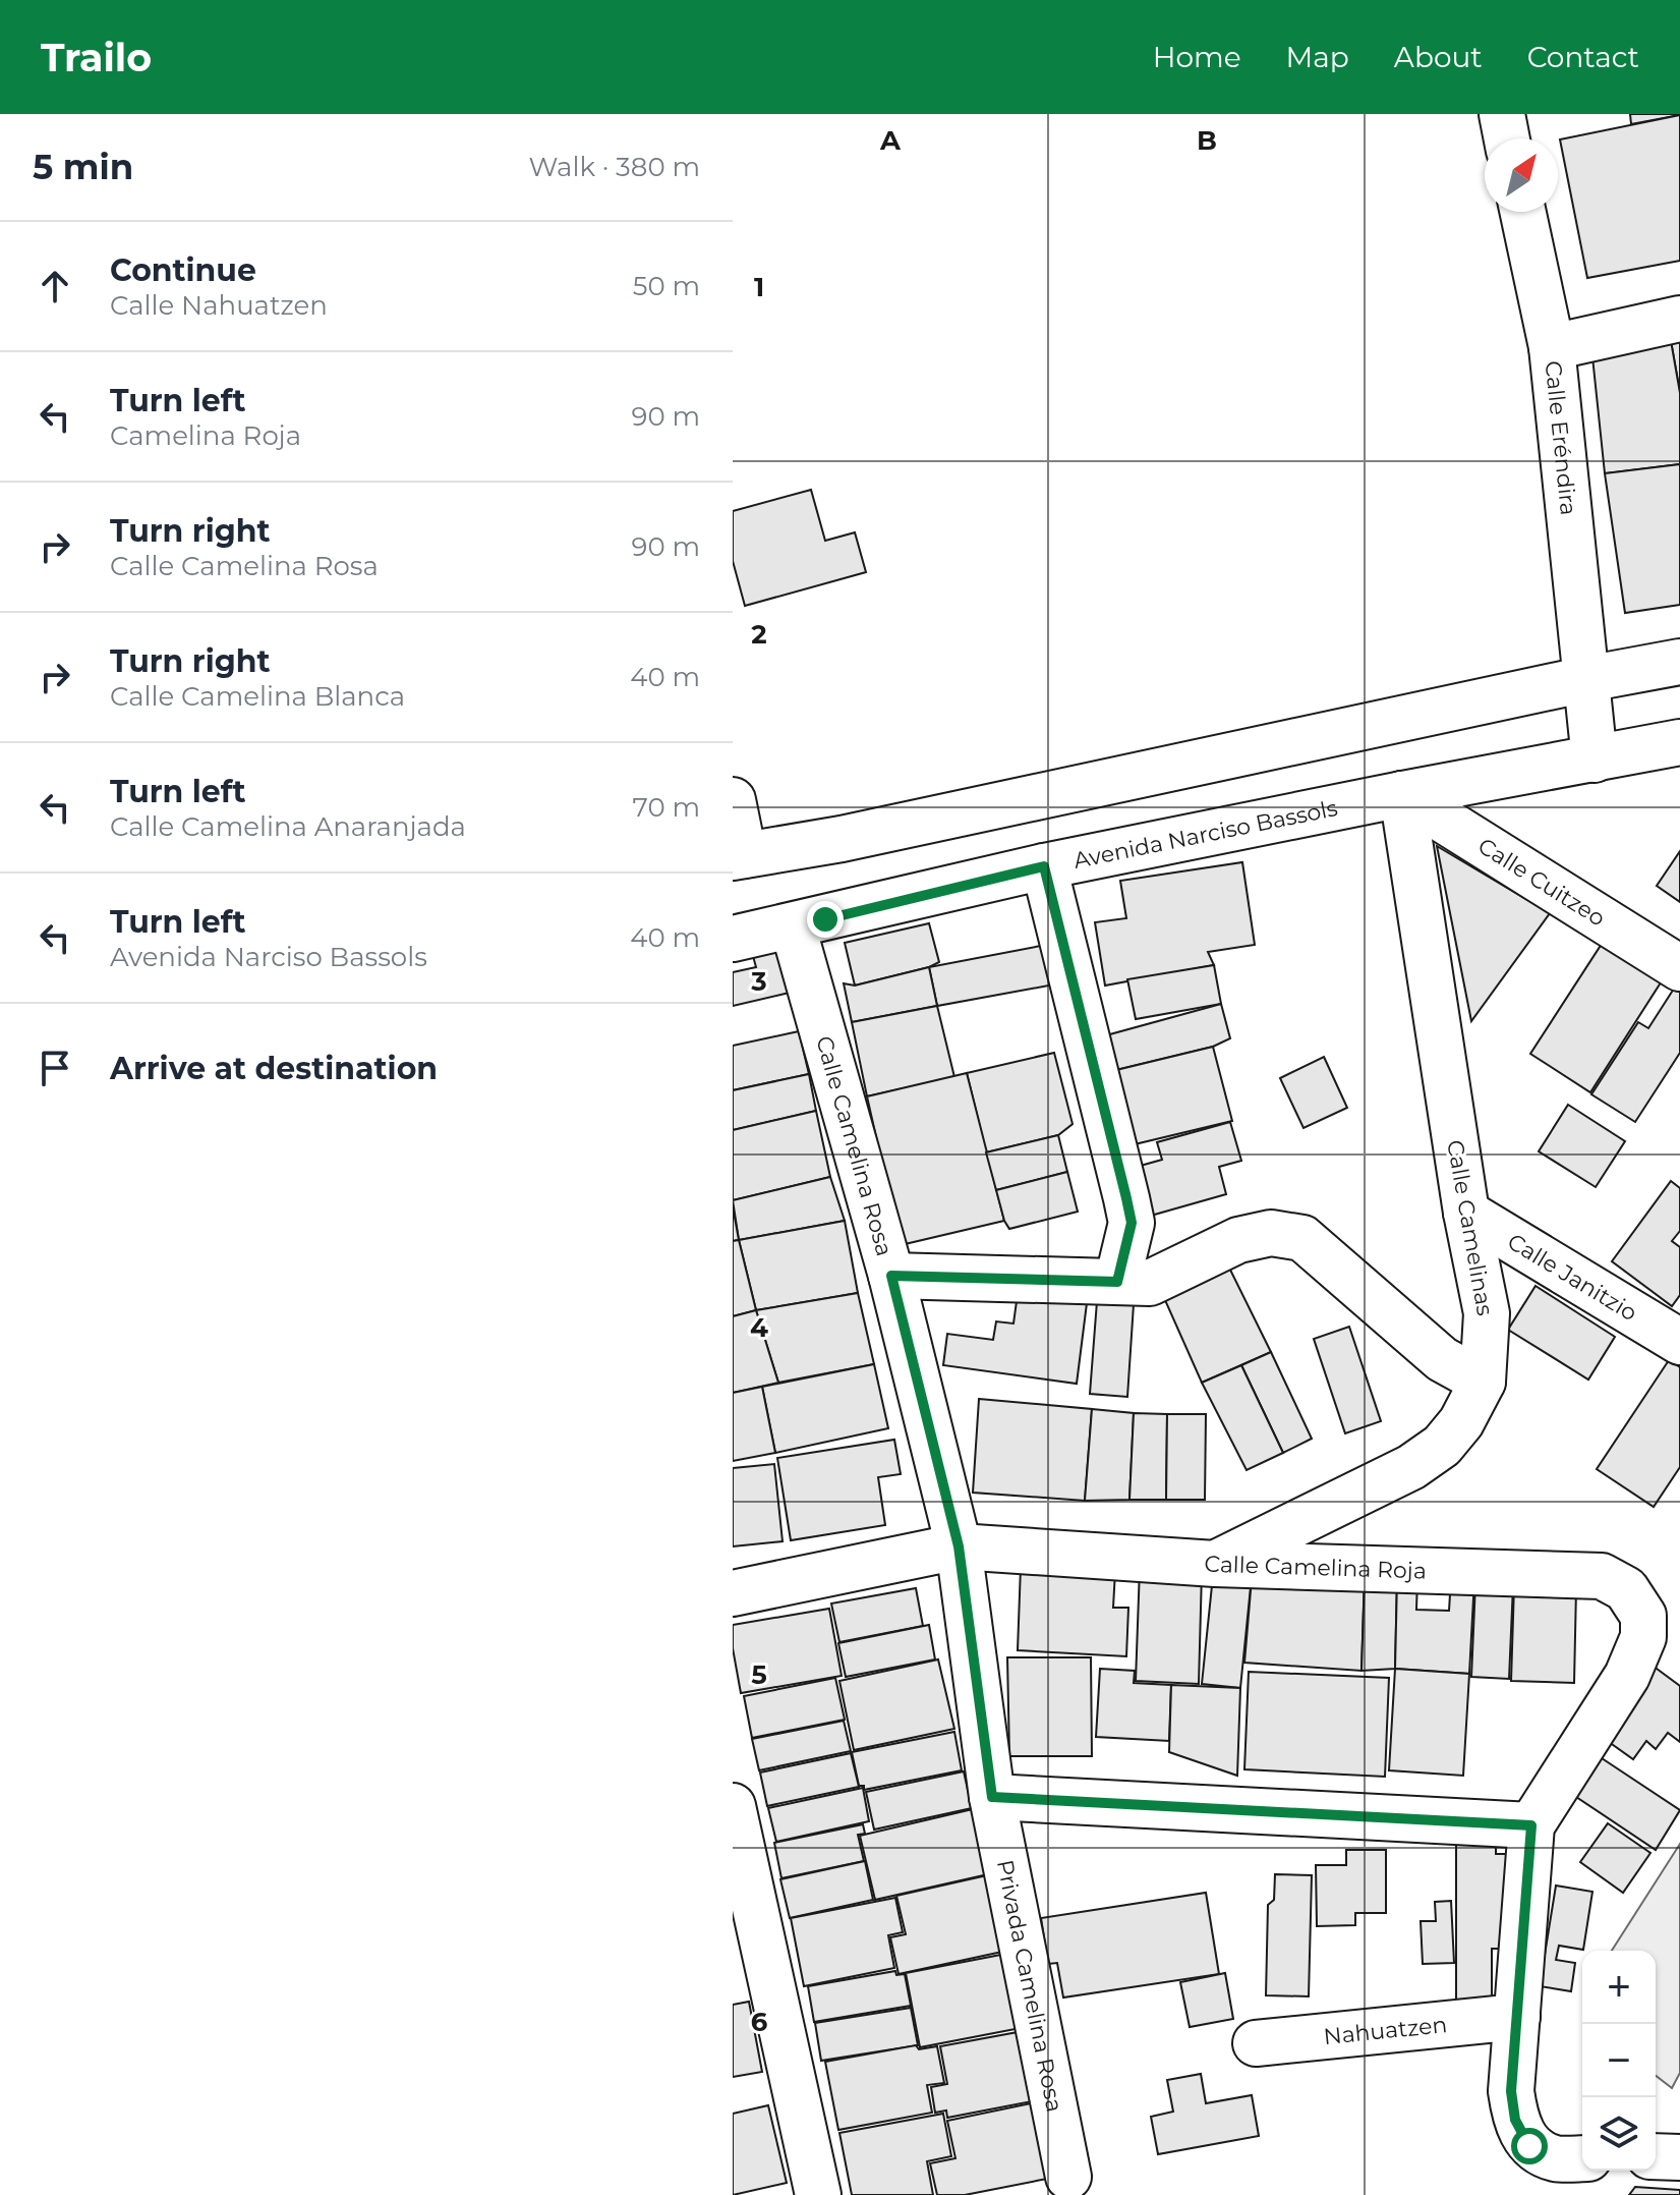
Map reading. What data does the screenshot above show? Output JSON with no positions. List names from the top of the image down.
{
  "streets": {
    "street": [
      "Calle Eréndira",
      "Avenida Narciso Bassols",
      "Calle Cuitzeo",
      "Calle Camelina Rosa",
      "Calle Camelinas",
      "Calle Janitzio",
      "Calle Camelina Roja",
      "Privada Camelina Rosa",
      "Nahuatzen"
    ]
  },
  "crossings": [
    ["Calle Eréndira", "Avenida Narciso Bassols"],
    ["Avenida Narciso Bassols", "Calle Cuitzeo"],
    ["Avenida Narciso Bassols", "Calle Camelina Rosa"],
    ["Avenida Narciso Bassols", "Calle Camelinas"],
    ["Calle Cuitzeo", "Calle Camelinas"],
    ["Calle Camelina Rosa", "Calle Camelina Roja"],
    ["Calle Camelina Rosa", "Privada Camelina Rosa"],
    ["Calle Camelinas", "Calle Janitzio"],
    ["Calle Camelinas", "Calle Camelina Roja"]
  ],
  "north": "top right",
  "page": {
    "header": "Trailo",
    "nav": [
      "Home",
      "Map",
      "About",
      "Contact"
    ],
    "heading": ["5 min", "Walk · 380 m"],
    "list": [
      ["Continue", "Calle Nahuatzen", "50 m"],
      ["Turn left", "Camelina Roja", "90 m"],
      ["Turn right", "Calle Camelina Rosa", "90 m"],
      ["Turn right", "Calle Camelina Blanca", "40 m"],
      ["Turn left", "Calle Camelina Anaranjada", "70 m"],
      ["Turn left", "Avenida Narciso Bassols", "40 m"],
      "Arrive at destination"
    ],
    "map_buttons": ["+", "−"]
  },
  "grid": {
    "columns": ["A", "B"],
    "rows": [
      "1",
      "2",
      "3",
      "4",
      "5",
      "6"
    ]
  }
}
